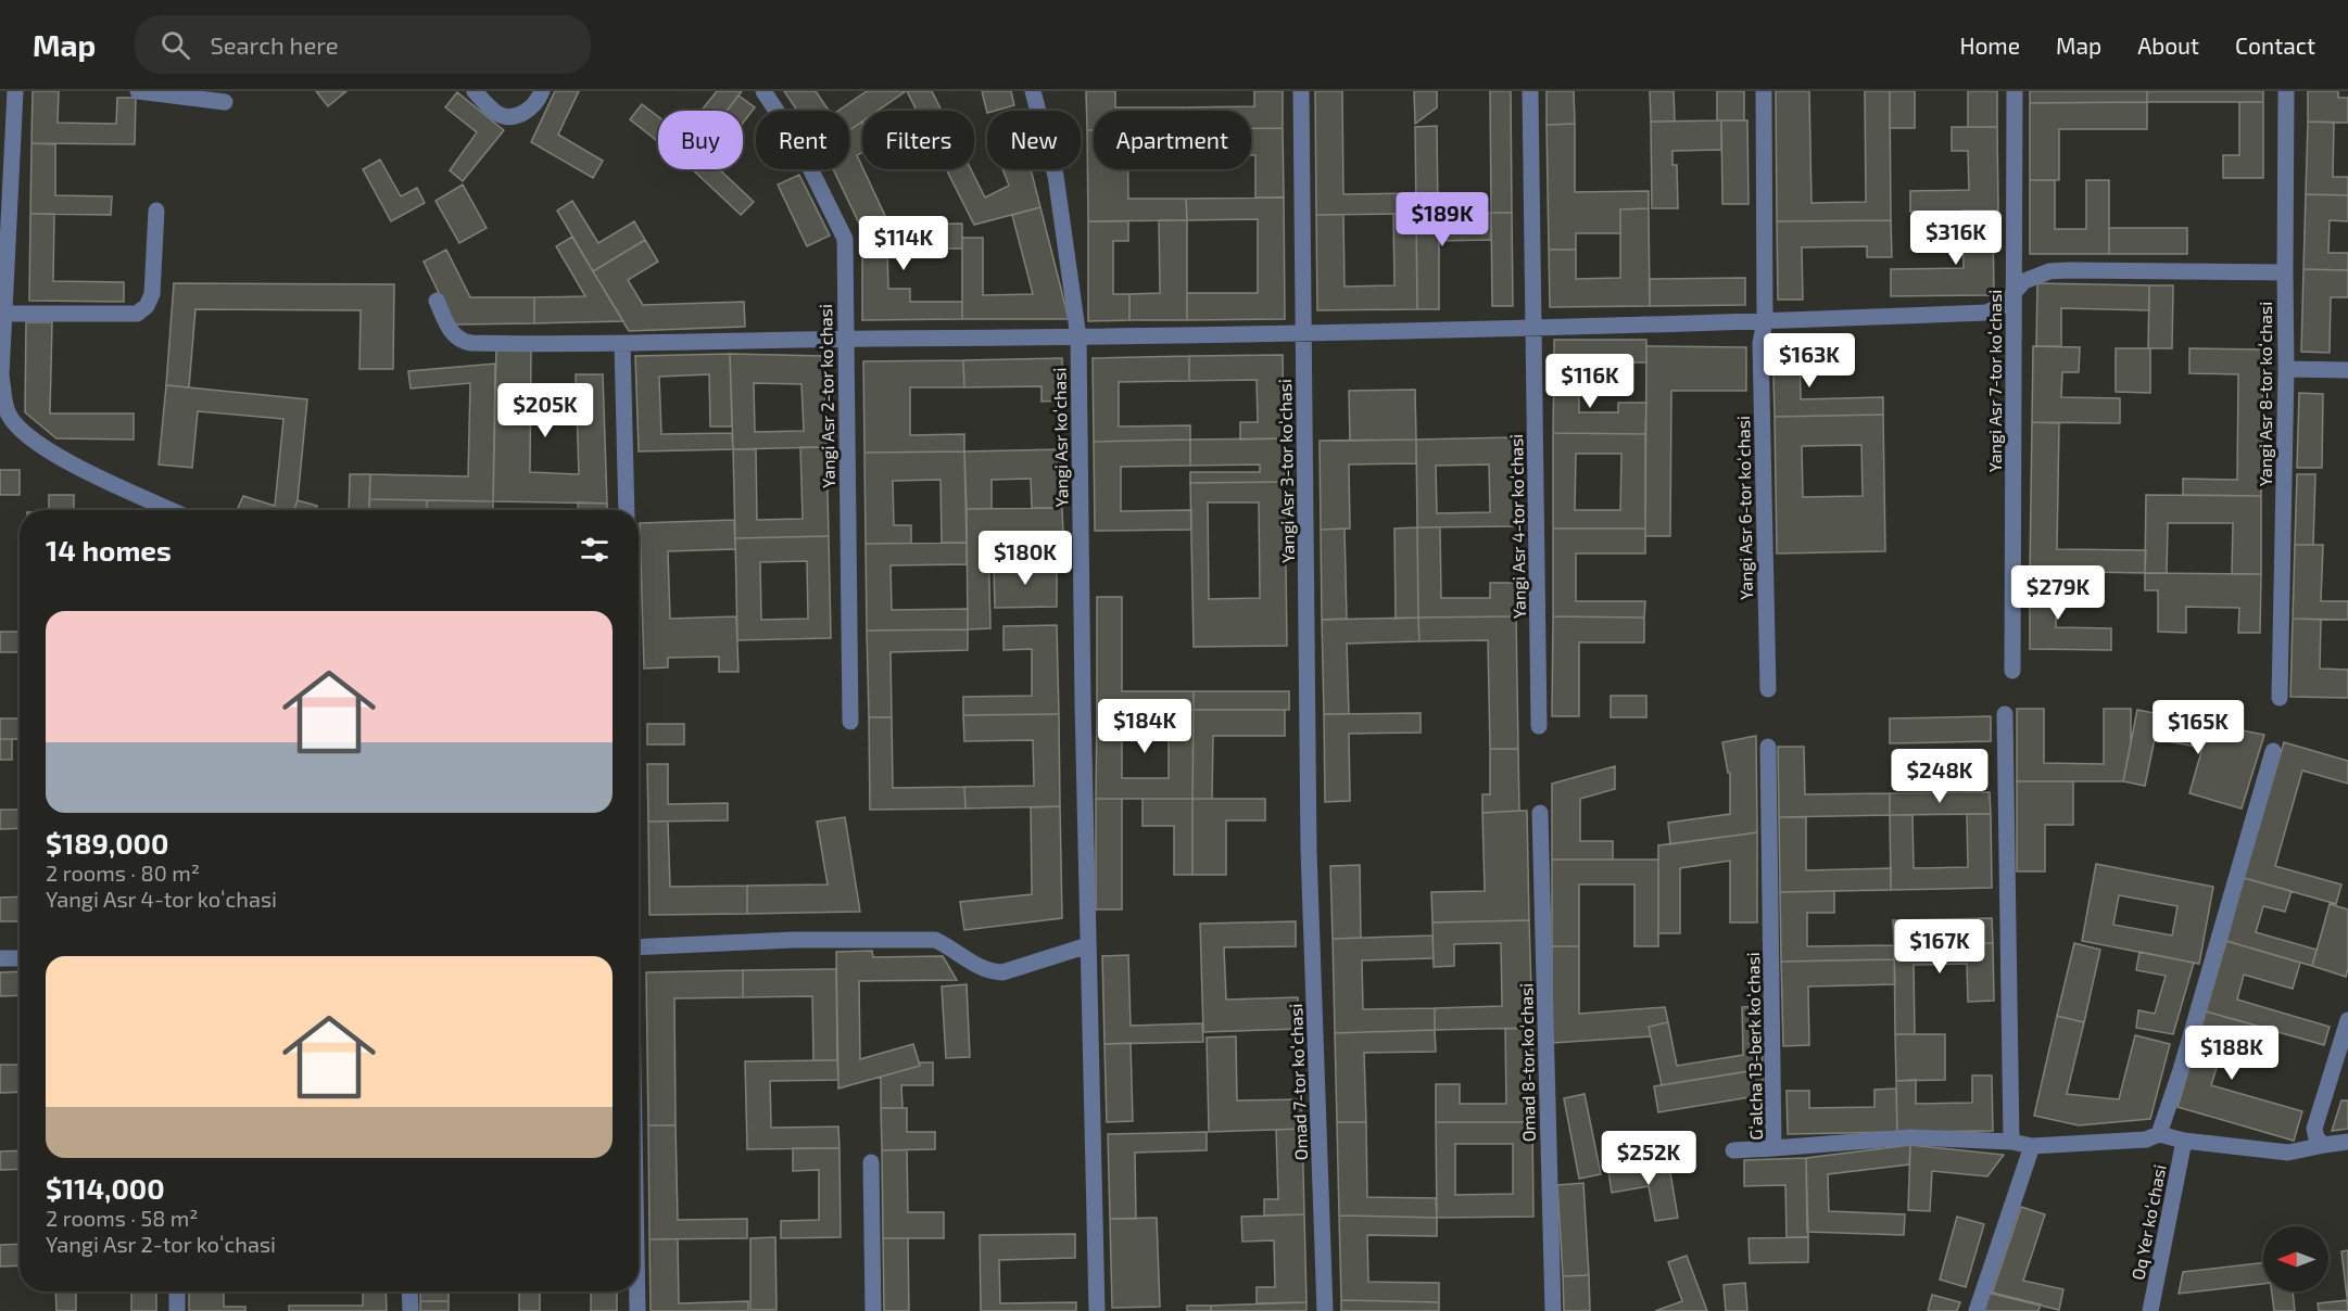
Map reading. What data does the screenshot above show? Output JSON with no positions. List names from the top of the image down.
{
  "streets": {
    "street": [
      "Yangi Asr 7-tor koʻchasi",
      "Yangi Asr 8-tor koʻchasi",
      "Yangi Asr 2-tor koʻchasi",
      "Yangi Asr koʻchasi",
      "Yangi Asr 3-tor koʻchasi",
      "Yangi Asr 6-tor koʻchasi",
      "Yangi Asr 4-tor koʻchasi",
      "Gʻalcha 13-berk koʻchasi",
      "Omad 8-tor koʻchasi",
      "Omad 7-tor koʻchasi",
      "Oq Yer koʻchasi"
    ]
  },
  "crossings": [
    ["Yangi Asr 3-tor koʻchasi", "Omad 7-tor koʻchasi"]
  ],
  "north": "left",
  "page": {
    "header": "Map",
    "search": "Search here",
    "nav": [
      "Home",
      "Map",
      "About",
      "Contact"
    ],
    "chip": [
      "Buy",
      "Rent",
      "Filters",
      "New",
      "Apartment"
    ],
    "price": [
      "$189K",
      "$316K",
      "$114K",
      "$163K",
      "$116K",
      "$205K",
      "$180K",
      "$279K",
      "$184K",
      "$165K",
      "$248K",
      "$167K",
      "$188K",
      "$252K"
    ],
    "heading": "14 homes",
    "list": [
      {
        "name": "$189,000",
        "note": "2 rooms · 80 m² · Yangi Asr 4-tor koʻchasi"
      },
      {
        "name": "$114,000",
        "note": "2 rooms · 58 m² · Yangi Asr 2-tor koʻchasi"
      }
    ]
  }
}
